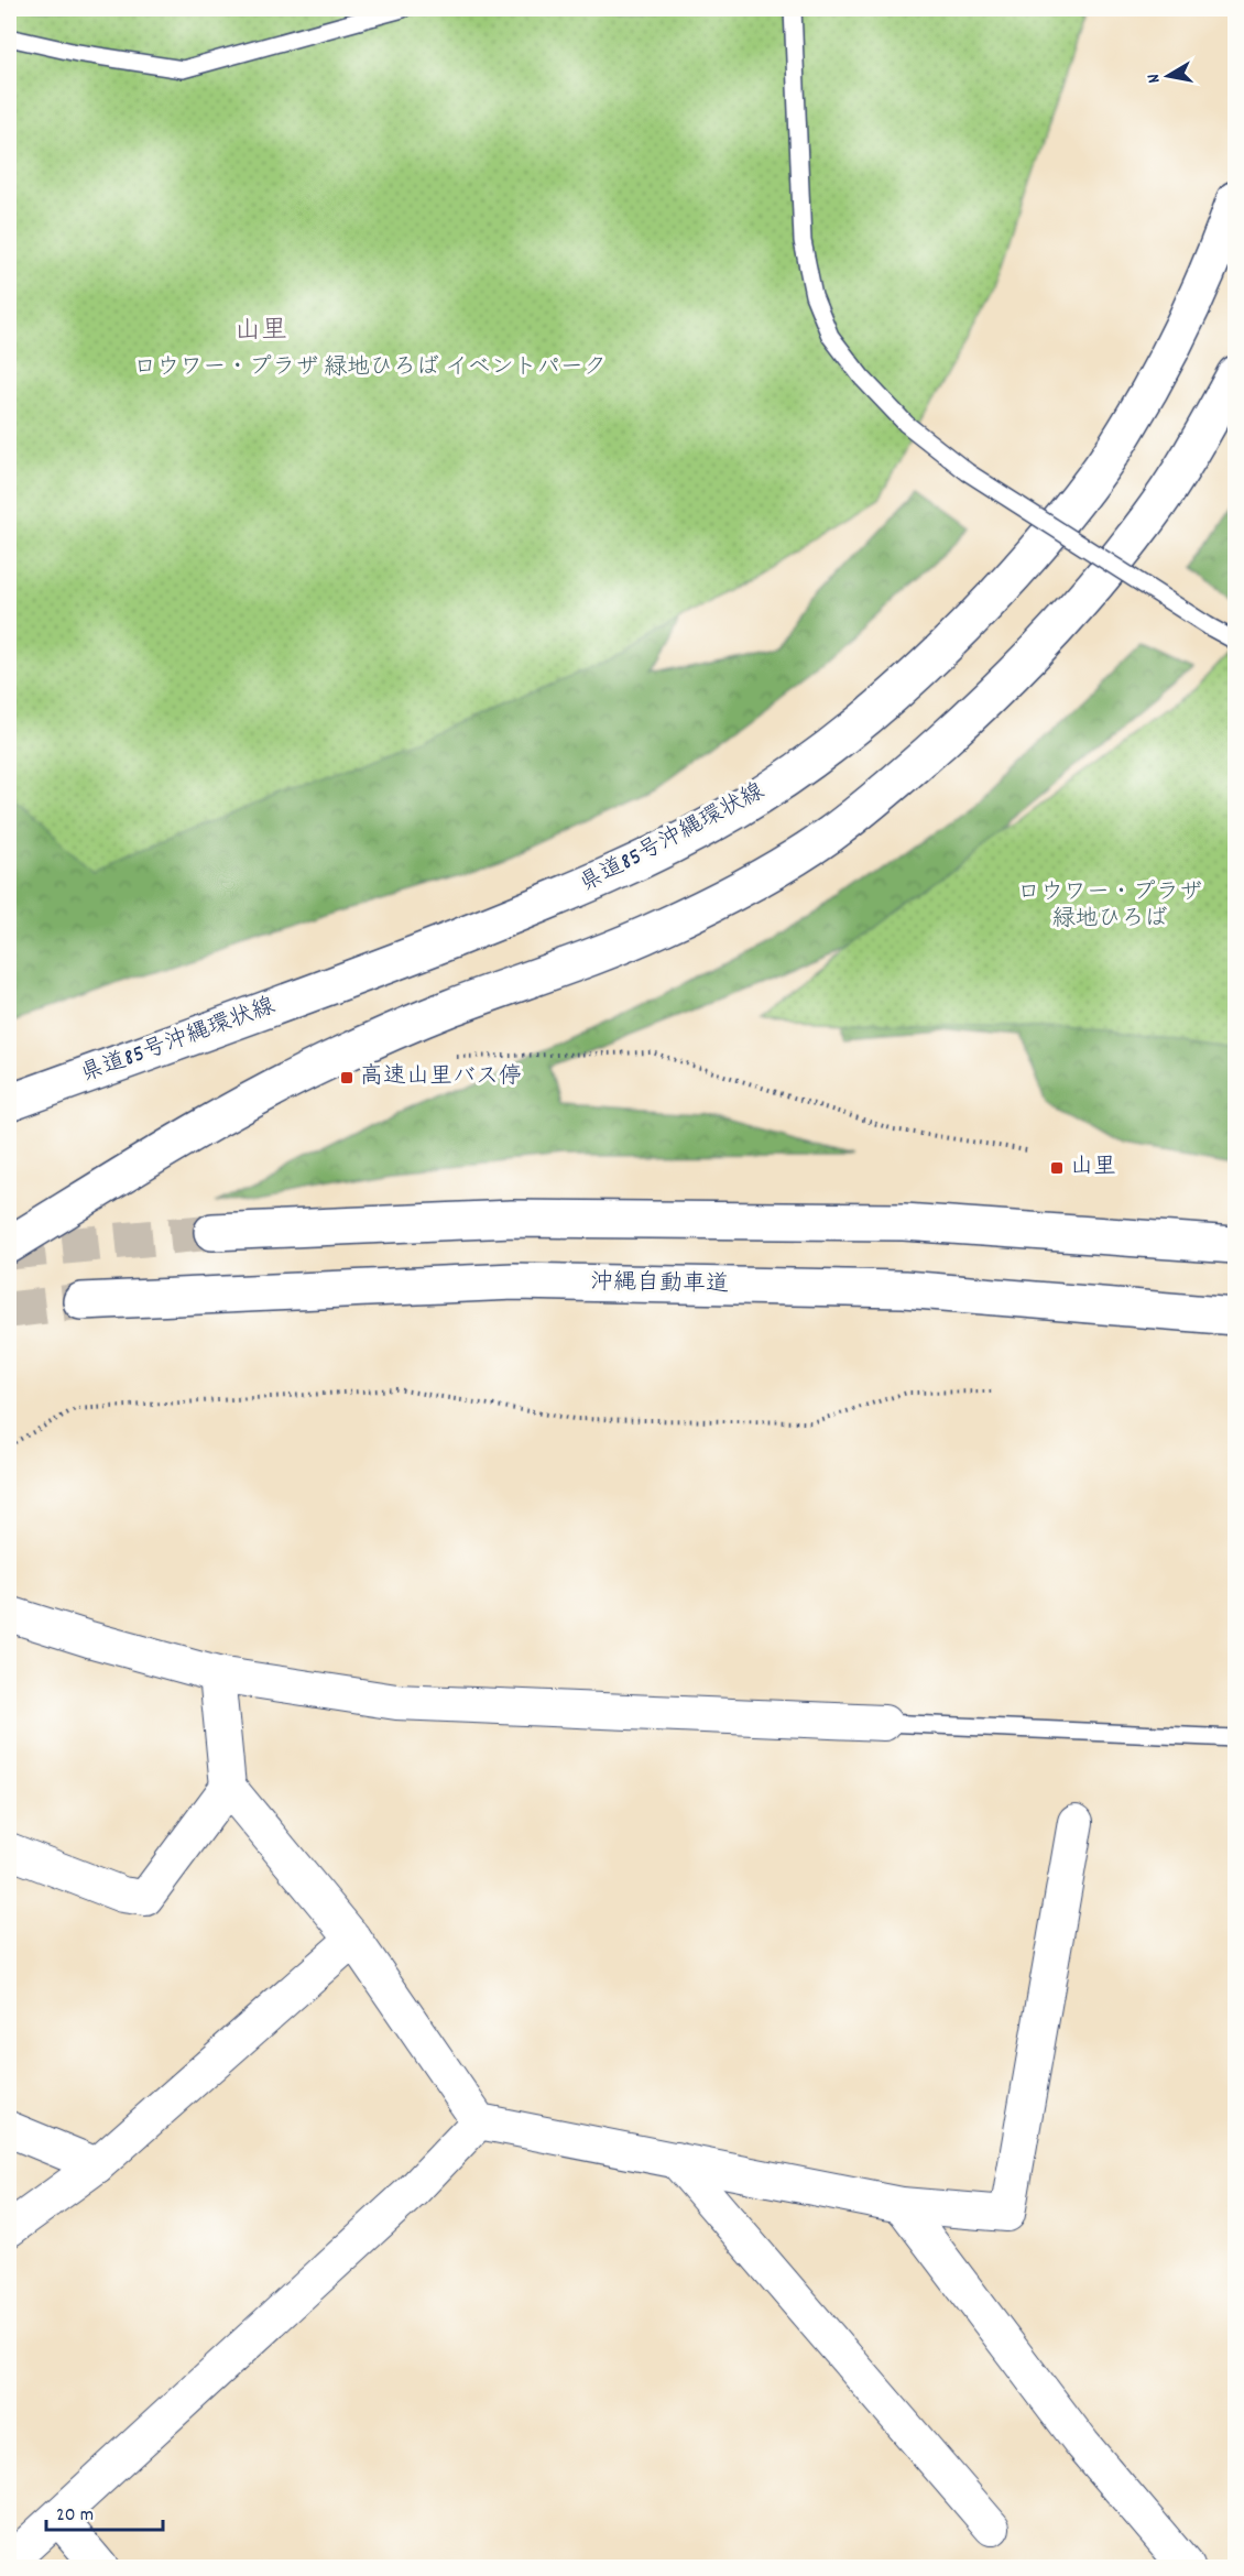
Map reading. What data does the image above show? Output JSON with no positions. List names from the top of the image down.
{
  "streets": {
    "main road": ["県道85号沖縄環状線", "沖縄自動車道"]
  },
  "districts": ["山里"],
  "parks": ["ロウワー・プラザ 緑地ひろば イベントパーク", "ロウワー・プラザ 緑地ひろば"],
  "places": {
    "transit": ["高速山里バス停", "山里"]
  },
  "scale_bar": "20 m",
  "north": "left"
}
